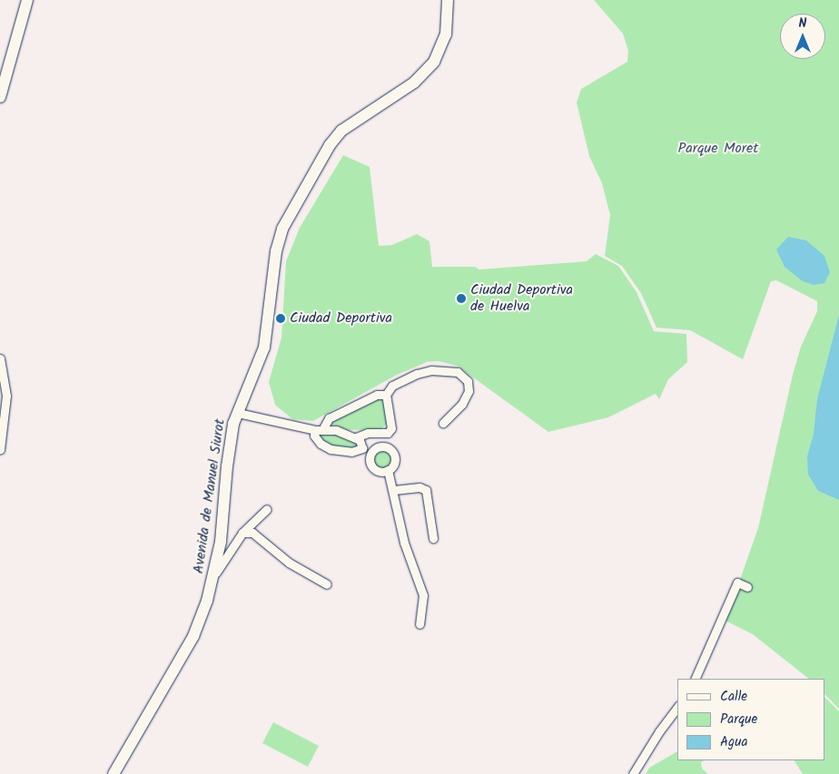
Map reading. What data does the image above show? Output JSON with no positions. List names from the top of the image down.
{
  "streets": {
    "street": ["Avenida de Manuel Siurot"]
  },
  "parks": ["Parque Moret"],
  "places": ["Ciudad Deportiva de Huelva", "Ciudad Deportiva"],
  "legend": ["Calle", "Parque", "Agua"],
  "north": "top"
}
